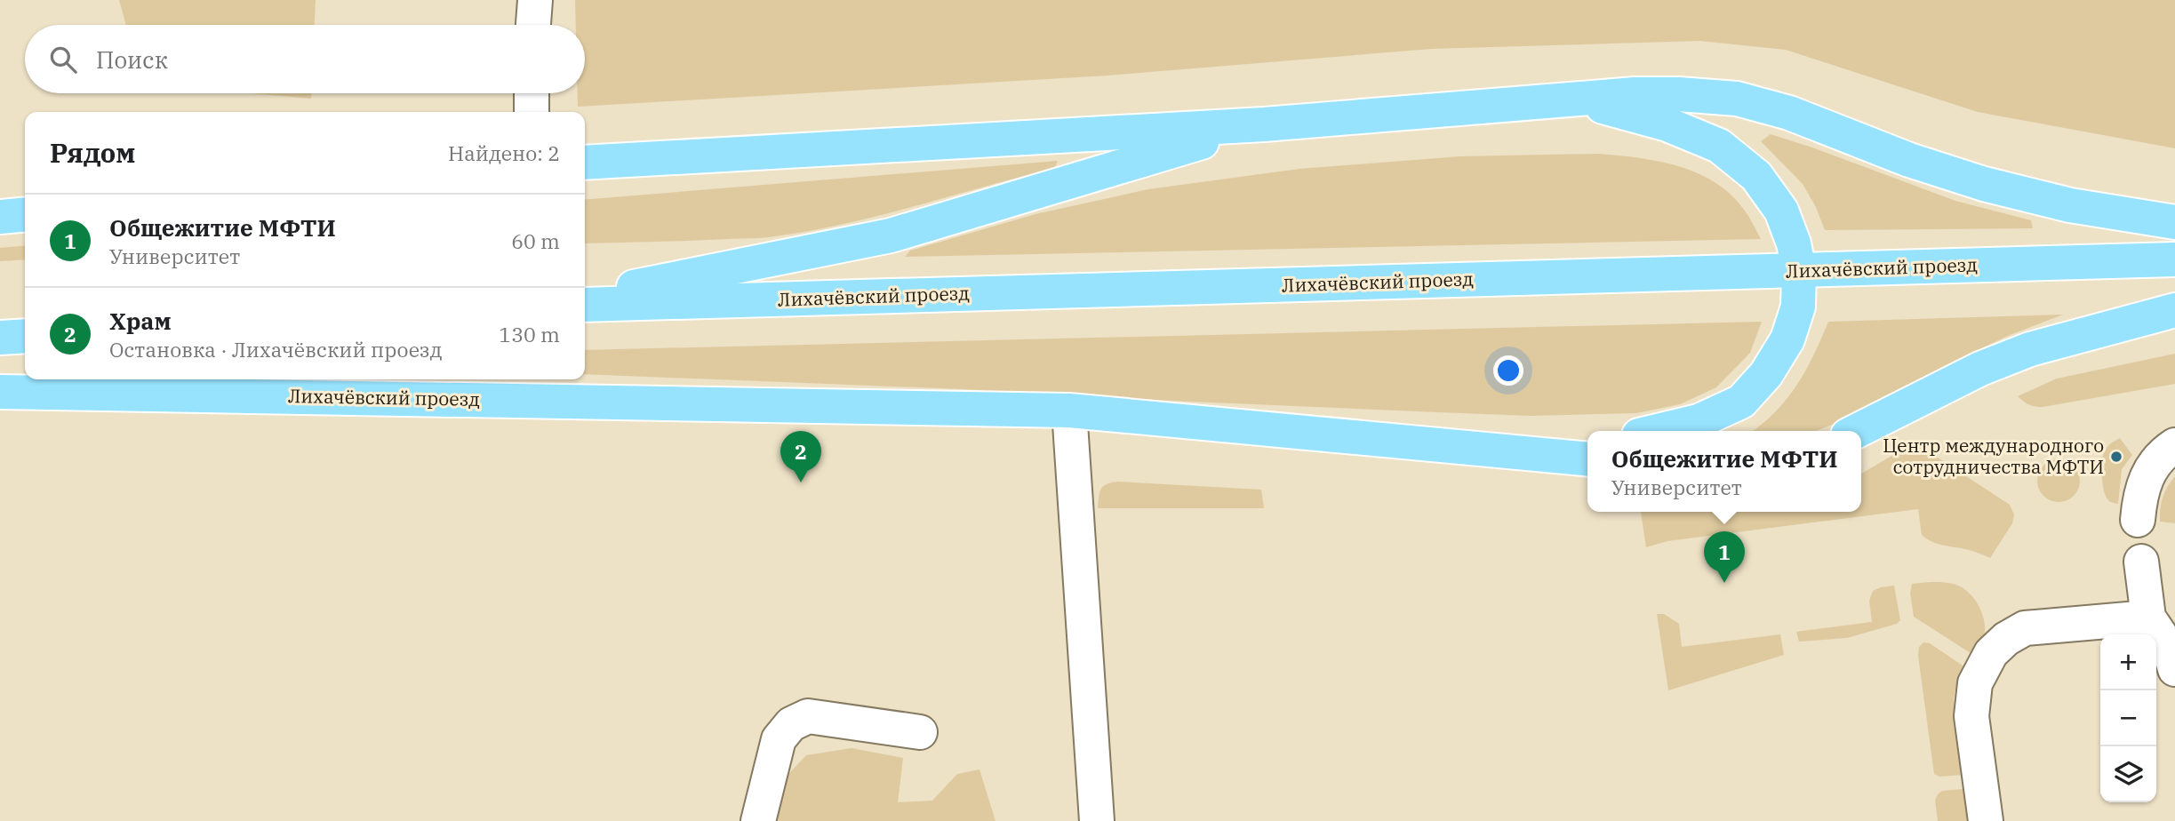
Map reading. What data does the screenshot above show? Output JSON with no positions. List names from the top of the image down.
{
  "streets": {
    "main road": ["Лихачёвский проезд"]
  },
  "places": ["Центр международного сотрудничества МФТИ"],
  "page": {
    "search": "Поиск",
    "heading": ["Рядом", "Найдено: 2"],
    "list": [
      {
        "mark": "1",
        "name": "Общежитие МФТИ",
        "note": "Университет",
        "value": "60 m"
      },
      {
        "mark": "2",
        "name": "Храм",
        "note": "Остановка · Лихачёвский проезд",
        "value": "130 m"
      }
    ],
    "popup": ["Общежитие МФТИ", "Университет"],
    "pins": ["2", "1"],
    "map_buttons": ["+", "−"]
  }
}
